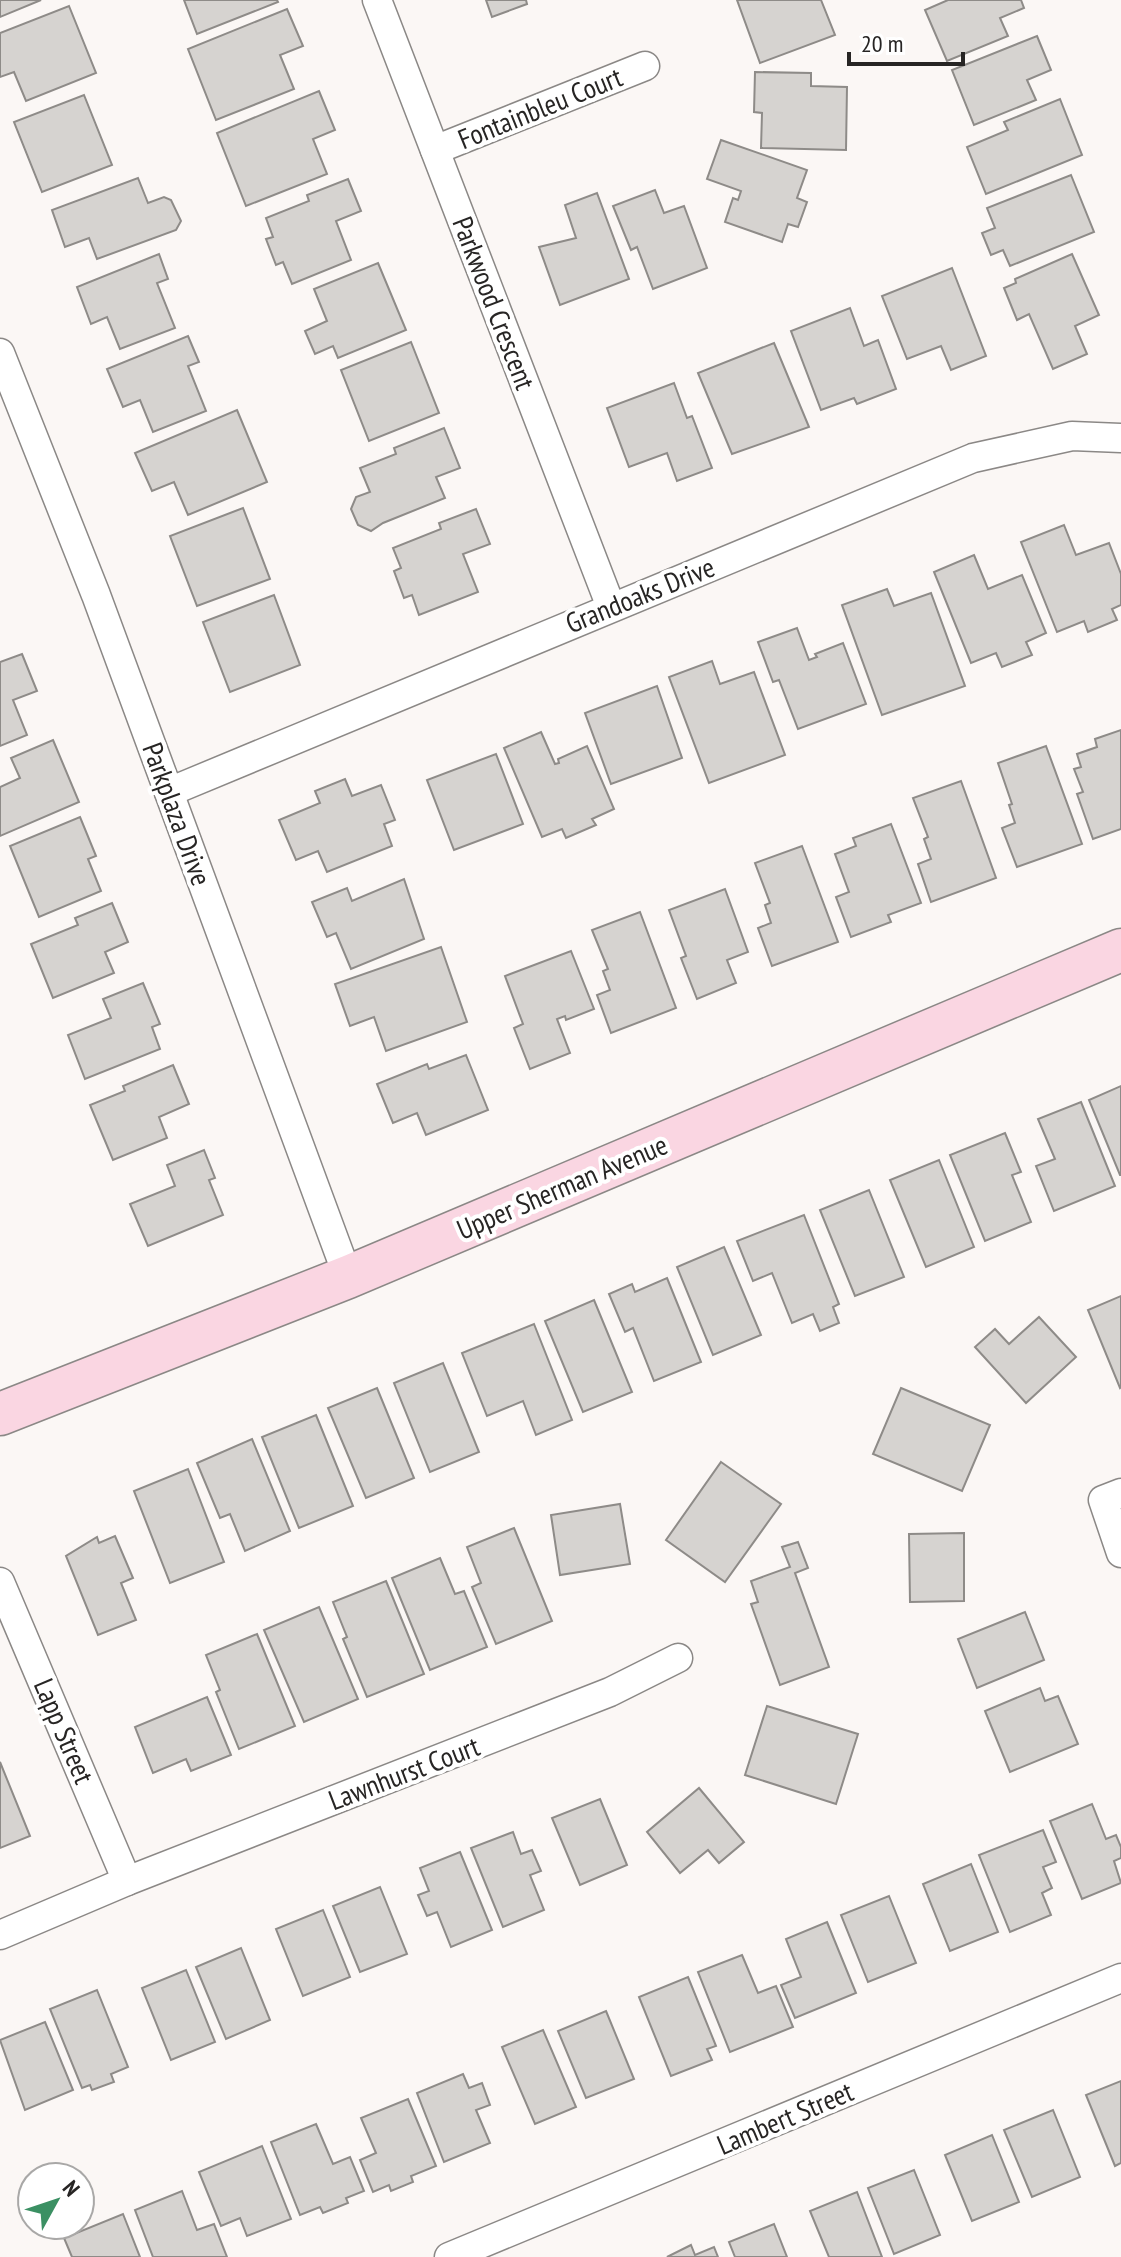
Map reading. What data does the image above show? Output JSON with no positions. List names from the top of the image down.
{
  "streets": {
    "main road": ["Upper Sherman Avenue"],
    "street": [
      "Fontainbleu Court",
      "Parkwood Crescent",
      "Grandoaks Drive",
      "Parkplaza Drive",
      "Lapp Street",
      "Lawnhurst Court",
      "Lambert Street"
    ]
  },
  "crossings": [
    ["Fontainbleu Court", "Parkwood Crescent"],
    ["Parkwood Crescent", "Grandoaks Drive"],
    ["Grandoaks Drive", "Parkplaza Drive"],
    ["Parkplaza Drive", "Upper Sherman Avenue"],
    ["Lapp Street", "Lawnhurst Court"]
  ],
  "scale_bar": "20 m",
  "north": "top right"
}
